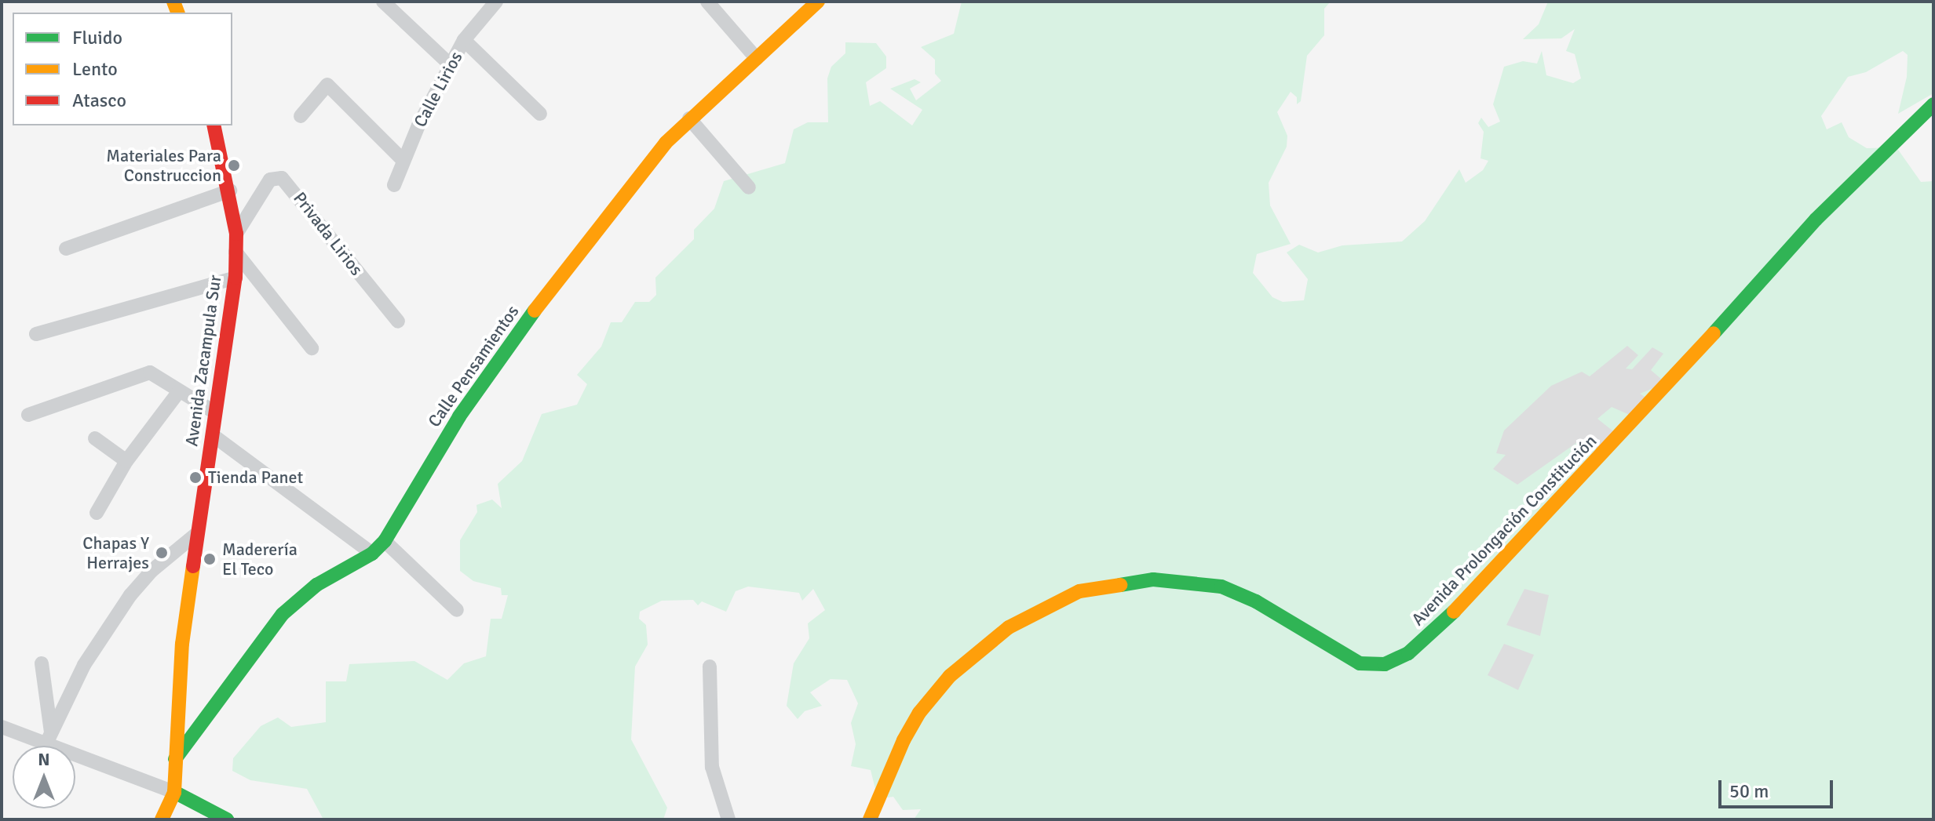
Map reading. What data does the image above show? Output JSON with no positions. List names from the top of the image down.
{
  "streets": {
    "main road": ["Avenida Zacampula Sur", "Calle Pensamientos", "Avenida Prolongación Constitución"],
    "street": ["Calle Lirios", "Privada Lirios"]
  },
  "crossings": [
    ["Privada Lirios", "Avenida Zacampula Sur"],
    ["Avenida Zacampula Sur", "Calle Pensamientos"]
  ],
  "places": [
    "Materiales Para Construccion",
    "Tienda Panet",
    "Chapas Y Herrajes",
    "Maderería El Teco"
  ],
  "legend": ["Fluido", "Lento", "Atasco"],
  "scale_bar": "50 m",
  "north": "top"
}
